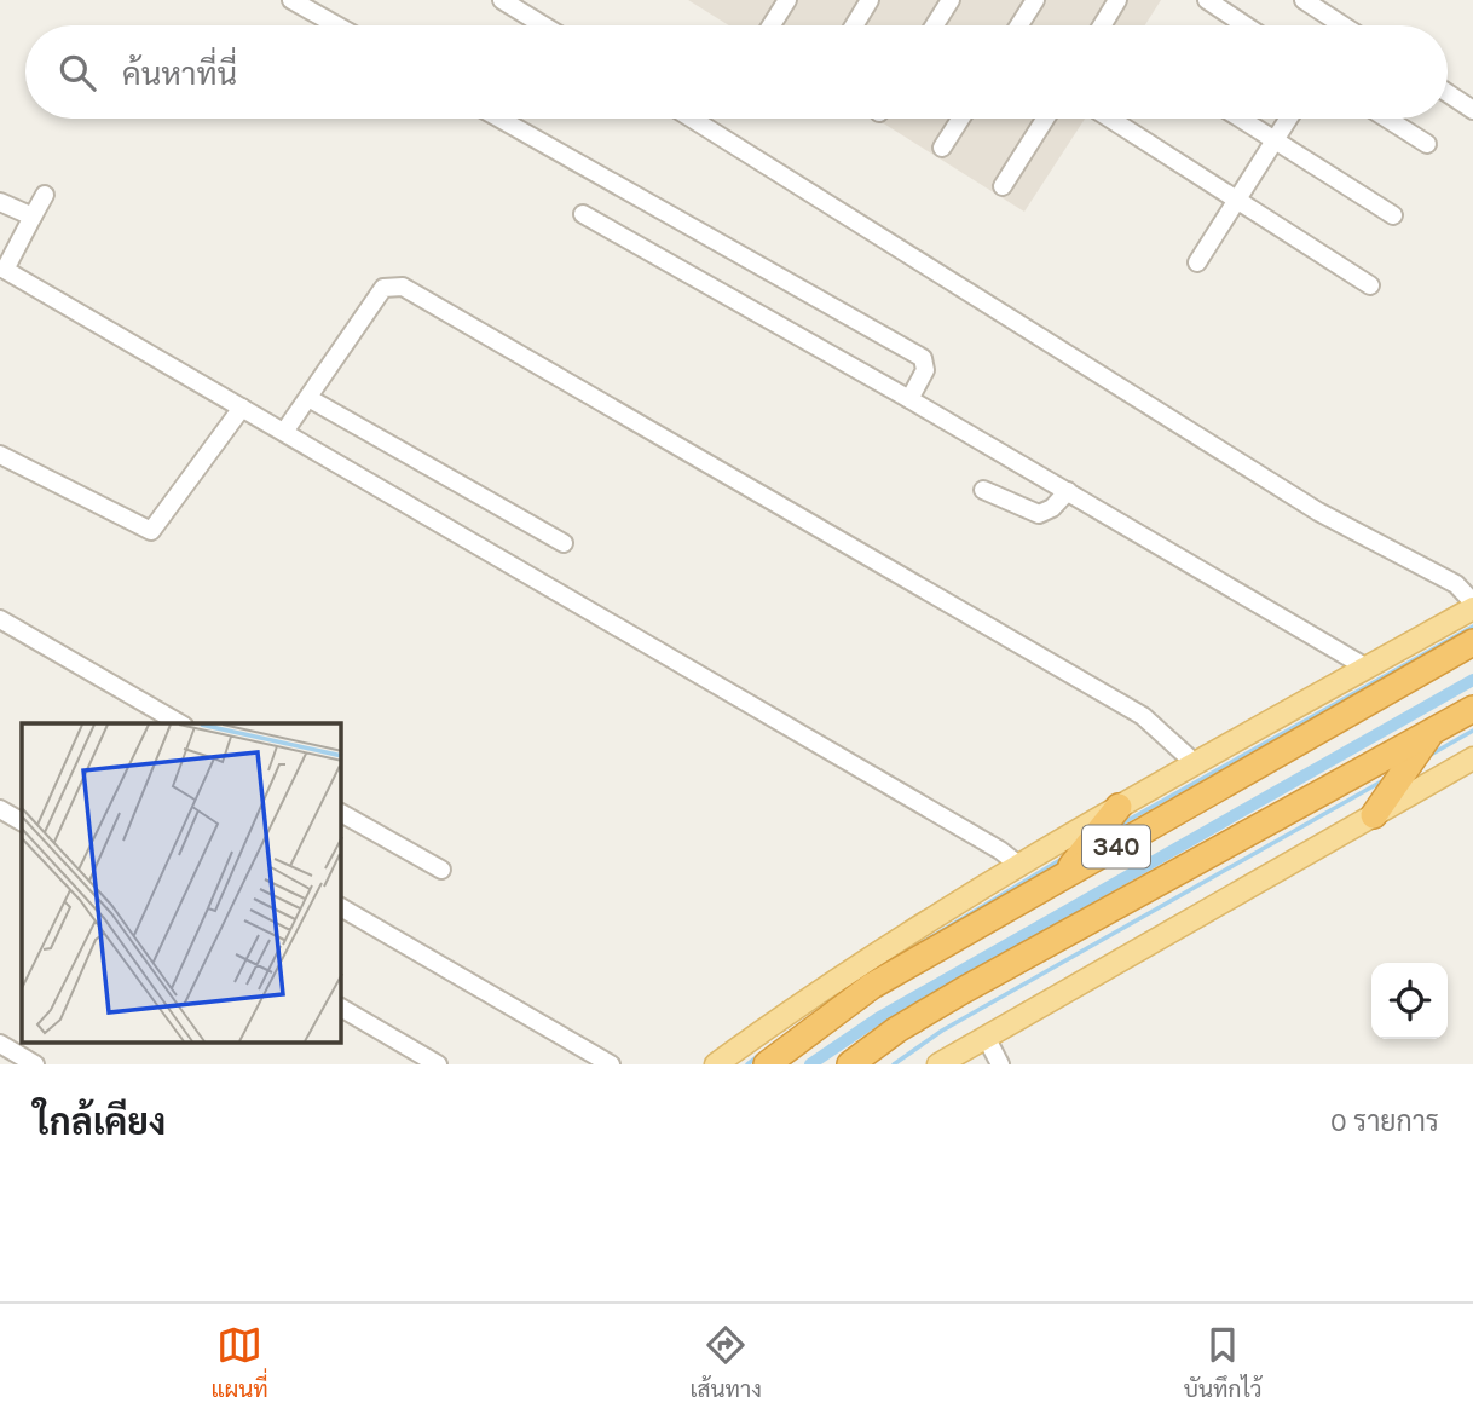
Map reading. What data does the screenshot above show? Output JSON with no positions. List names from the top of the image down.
{
  "streets": {
    "highway": ["340"]
  },
  "page": {
    "search": "ค้นหาที่นี่",
    "heading": ["ใกล้เคียง", "0 รายการ"],
    "nav": ["แผนที่", "เส้นทาง", "บันทึกไว้"]
  }
}
